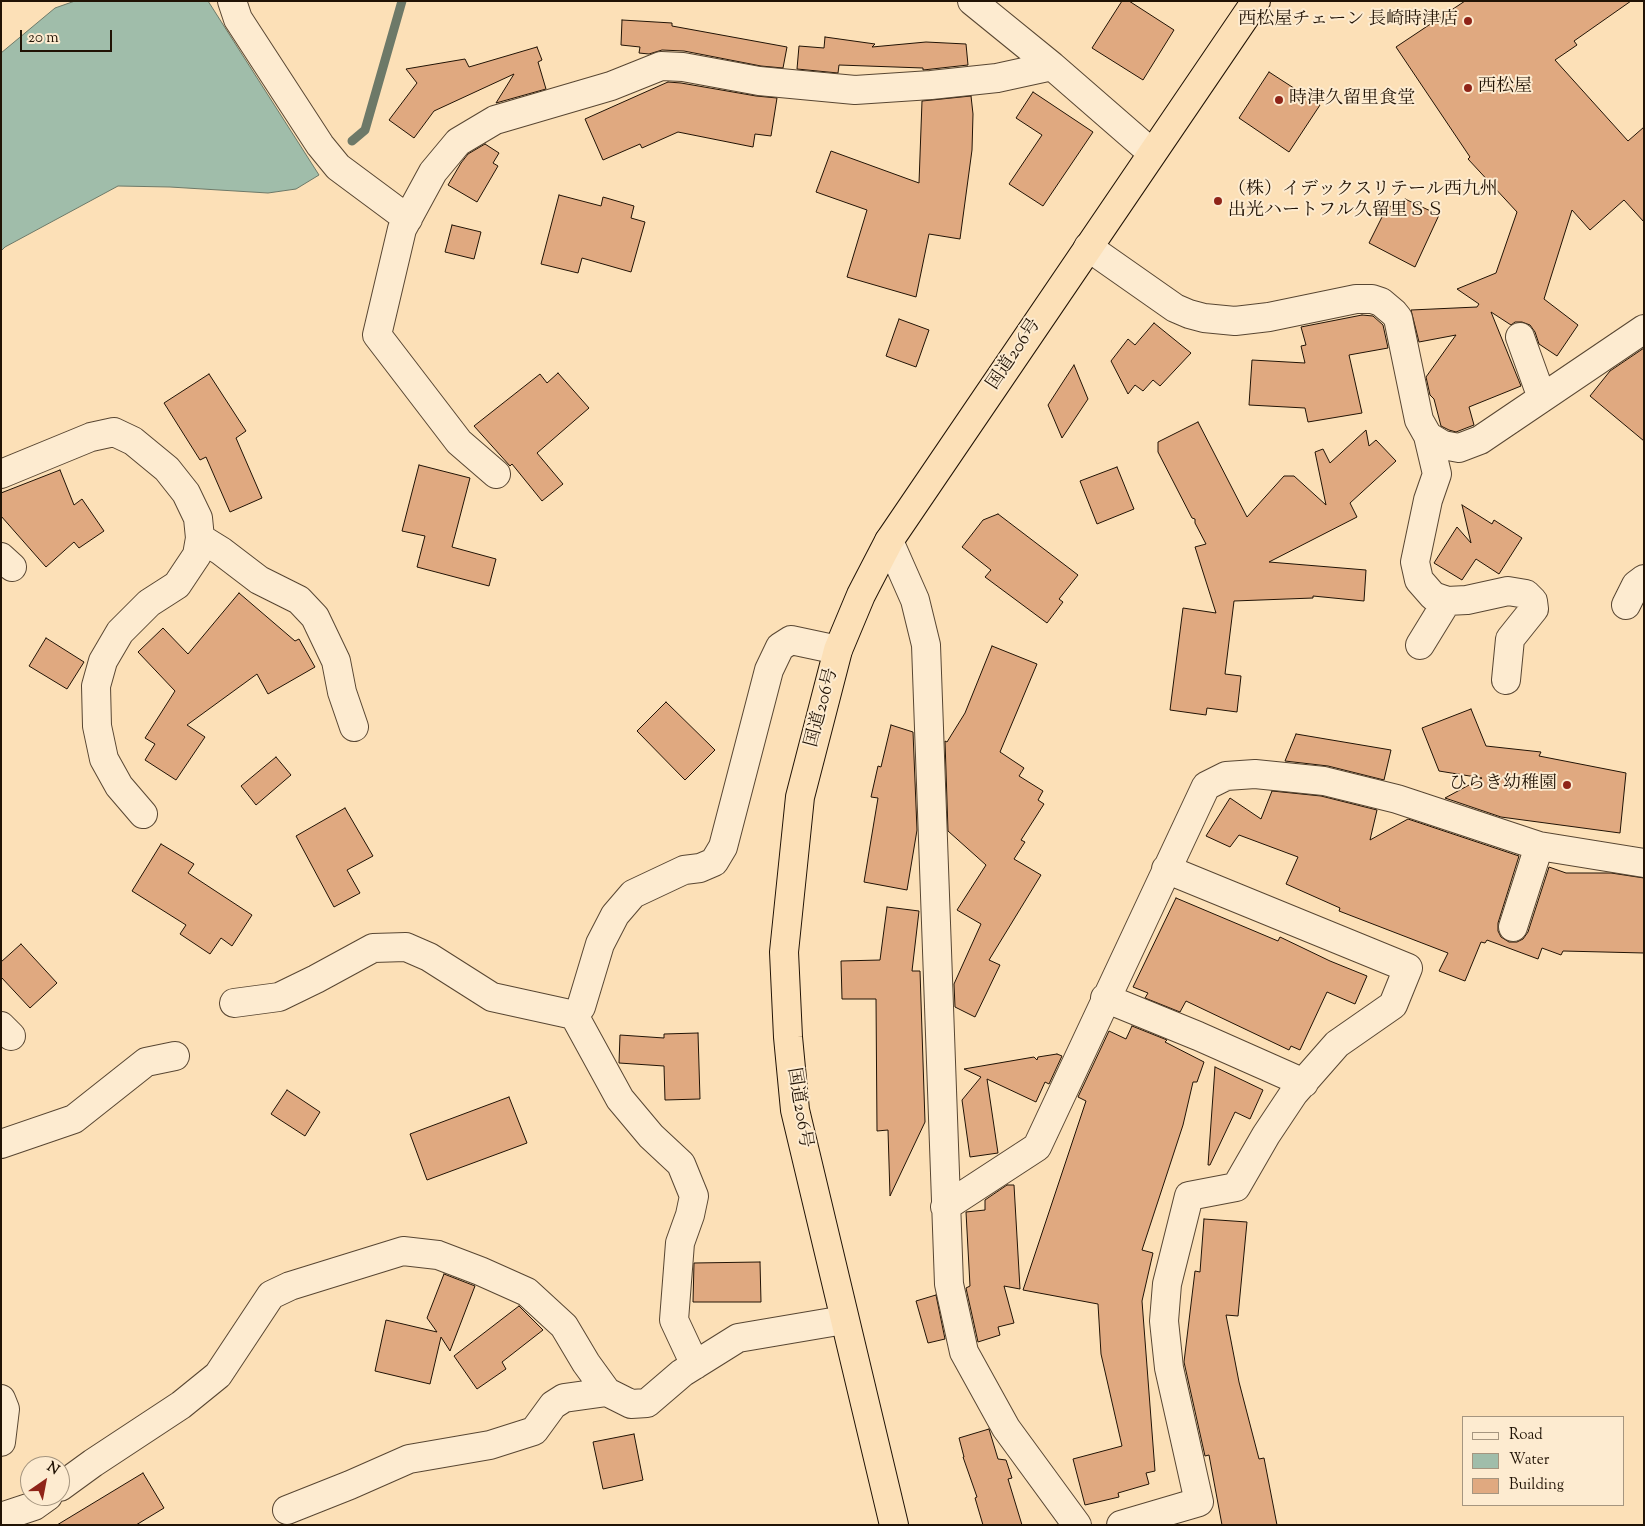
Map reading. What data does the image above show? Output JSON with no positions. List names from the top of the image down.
{
  "streets": {
    "highway": ["国道206号"]
  },
  "places": [
    "西松屋チェーン 長崎時津店",
    "西松屋",
    "時津久留里食堂",
    "（株）イデックスリテール西九州 出光ハートフル久留里ＳＳ",
    "ひらき幼稚園"
  ],
  "legend": ["Road", "Water", "Building"],
  "scale_bar": "20 m",
  "north": "top right"
}
